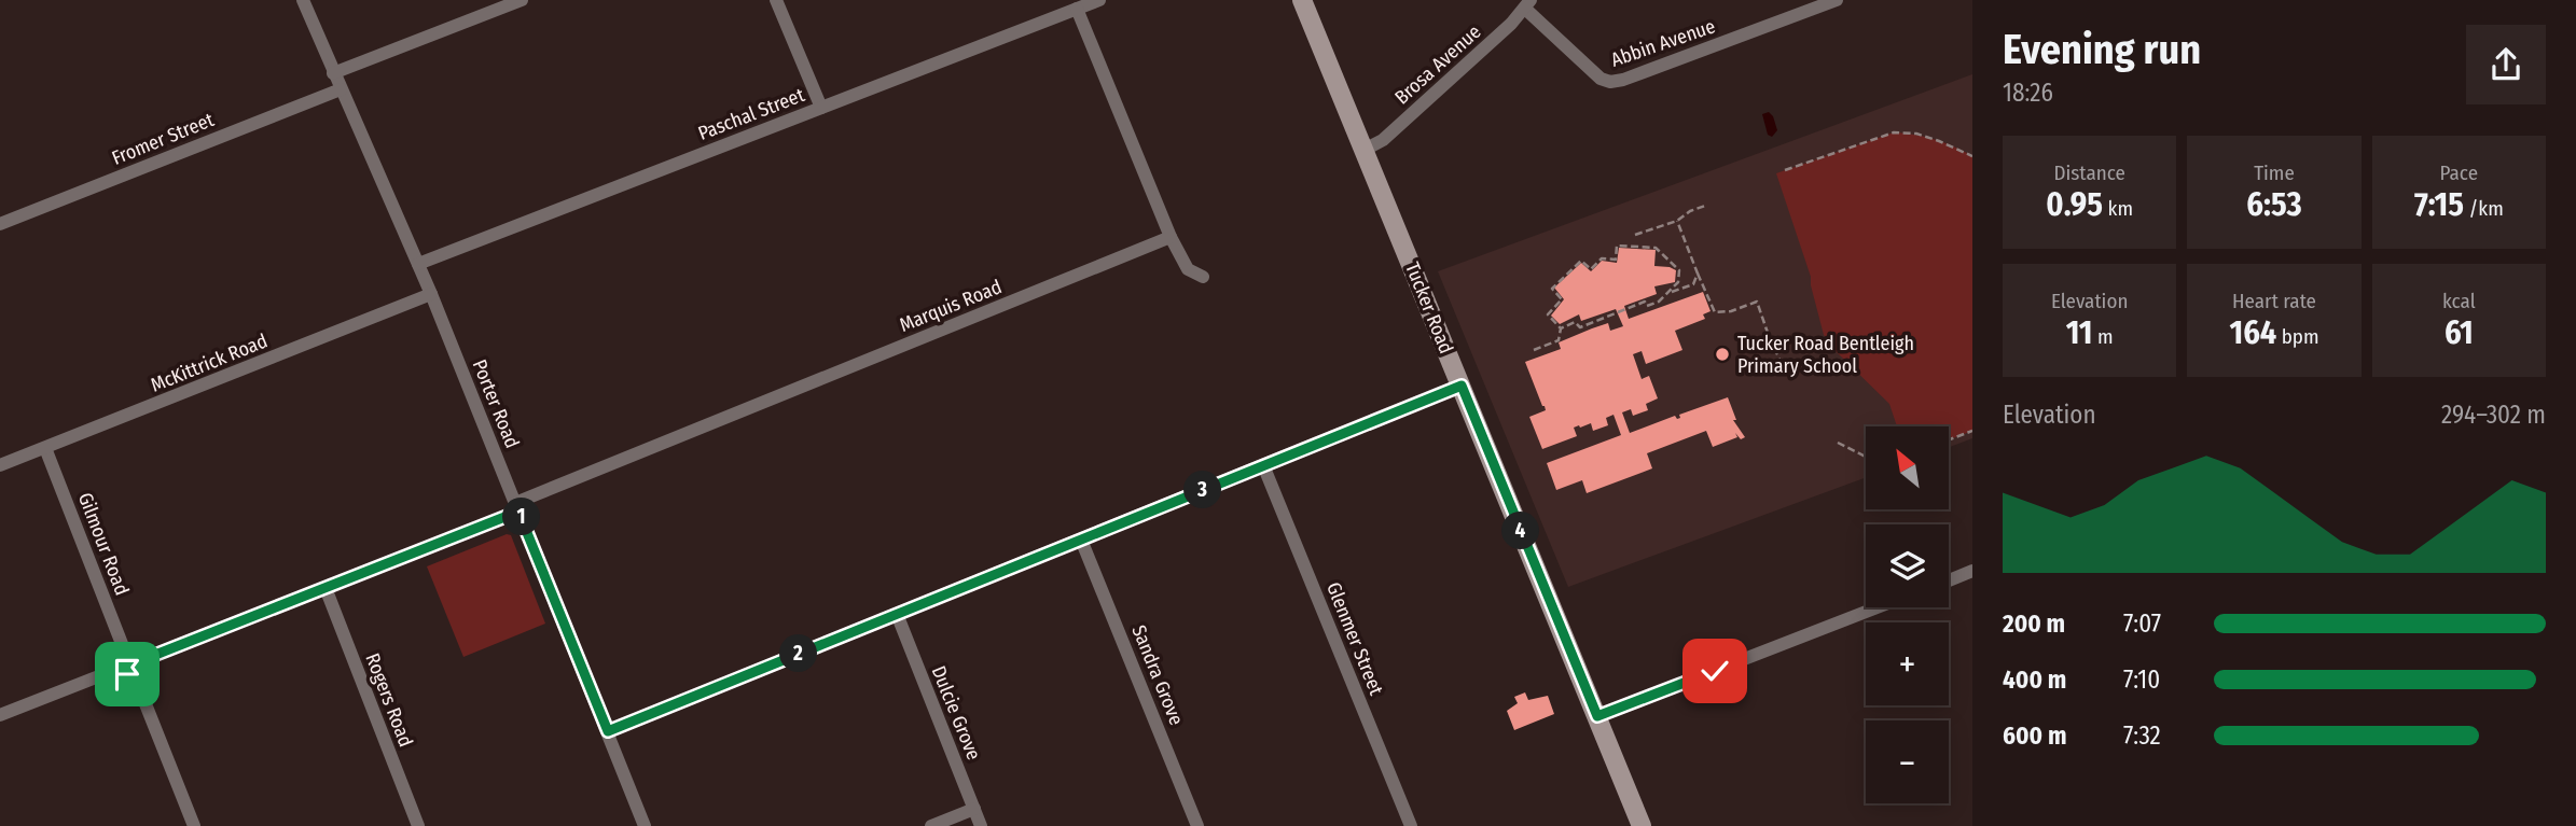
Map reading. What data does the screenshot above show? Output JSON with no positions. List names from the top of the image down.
{
  "streets": {
    "street": [
      "Abbin Avenue",
      "Brosa Avenue",
      "Paschal Street",
      "Fromer Street",
      "Marquis Road",
      "Tucker Road",
      "McKittrick Road",
      "Porter Road",
      "Gilmour Road",
      "Glenmer Street",
      "Sandra Grove",
      "Rogers Road",
      "Dulcie Grove"
    ]
  },
  "crossings": [
    ["Abbin Avenue", "Brosa Avenue"],
    ["Brosa Avenue", "Tucker Road"],
    ["Paschal Street", "Porter Road"],
    ["Fromer Street", "Porter Road"],
    ["Marquis Road", "Porter Road"],
    ["Marquis Road", "Gilmour Road"],
    ["Marquis Road", "Rogers Road"],
    ["McKittrick Road", "Porter Road"],
    ["McKittrick Road", "Gilmour Road"]
  ],
  "places": ["Tucker Road Bentleigh Primary School"],
  "north": "top left",
  "page": {
    "heading": ["Evening run", "18:26"],
    "stats": [
      ["Distance", "0.95 km"],
      ["Time", "6:53"],
      ["Pace", "7:15 /km"],
      ["Elevation", "11 m"],
      ["Heart rate", "164 bpm"],
      ["kcal", "61"]
    ],
    "chart": ["Elevation", "294–302 m"],
    "map_buttons": ["+", "−"],
    "pins": [
      "3",
      "1",
      "4",
      "2"
    ],
    "list": [
      {
        "name": "200 m",
        "note": "7:07"
      },
      {
        "name": "400 m",
        "note": "7:10"
      },
      {
        "name": "600 m",
        "note": "7:32"
      }
    ]
  }
}
